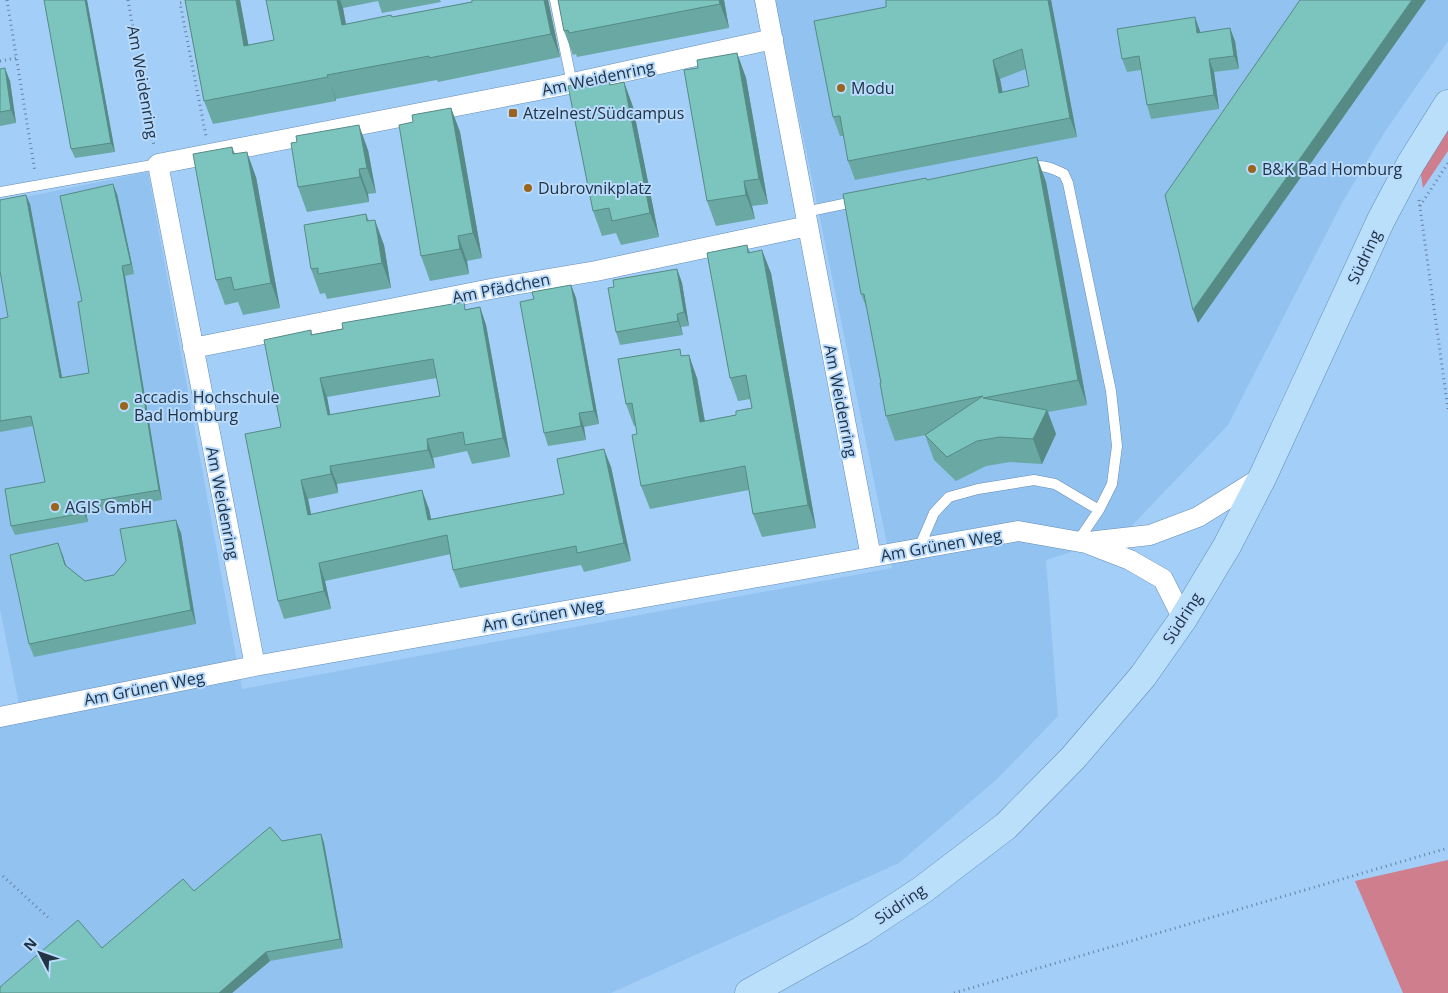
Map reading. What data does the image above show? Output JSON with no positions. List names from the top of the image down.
{
  "streets": {
    "main road": ["Südring"],
    "street": ["Am Weidenring", "Am Pfädchen", "Am Grünen Weg"]
  },
  "crossings": [
    ["Am Weidenring", "Am Pfädchen"],
    ["Am Weidenring", "Am Grünen Weg"],
    ["Südring", "Am Grünen Weg"]
  ],
  "places": {
    "other": [
      "Modu",
      "B&K Bad Homburg",
      "Dubrovnikplatz",
      "accadis Hochschule Bad Homburg",
      "AGIS GmbH"
    ],
    "transit": ["Atzelnest/Südcampus"]
  },
  "north": "top left"
}
